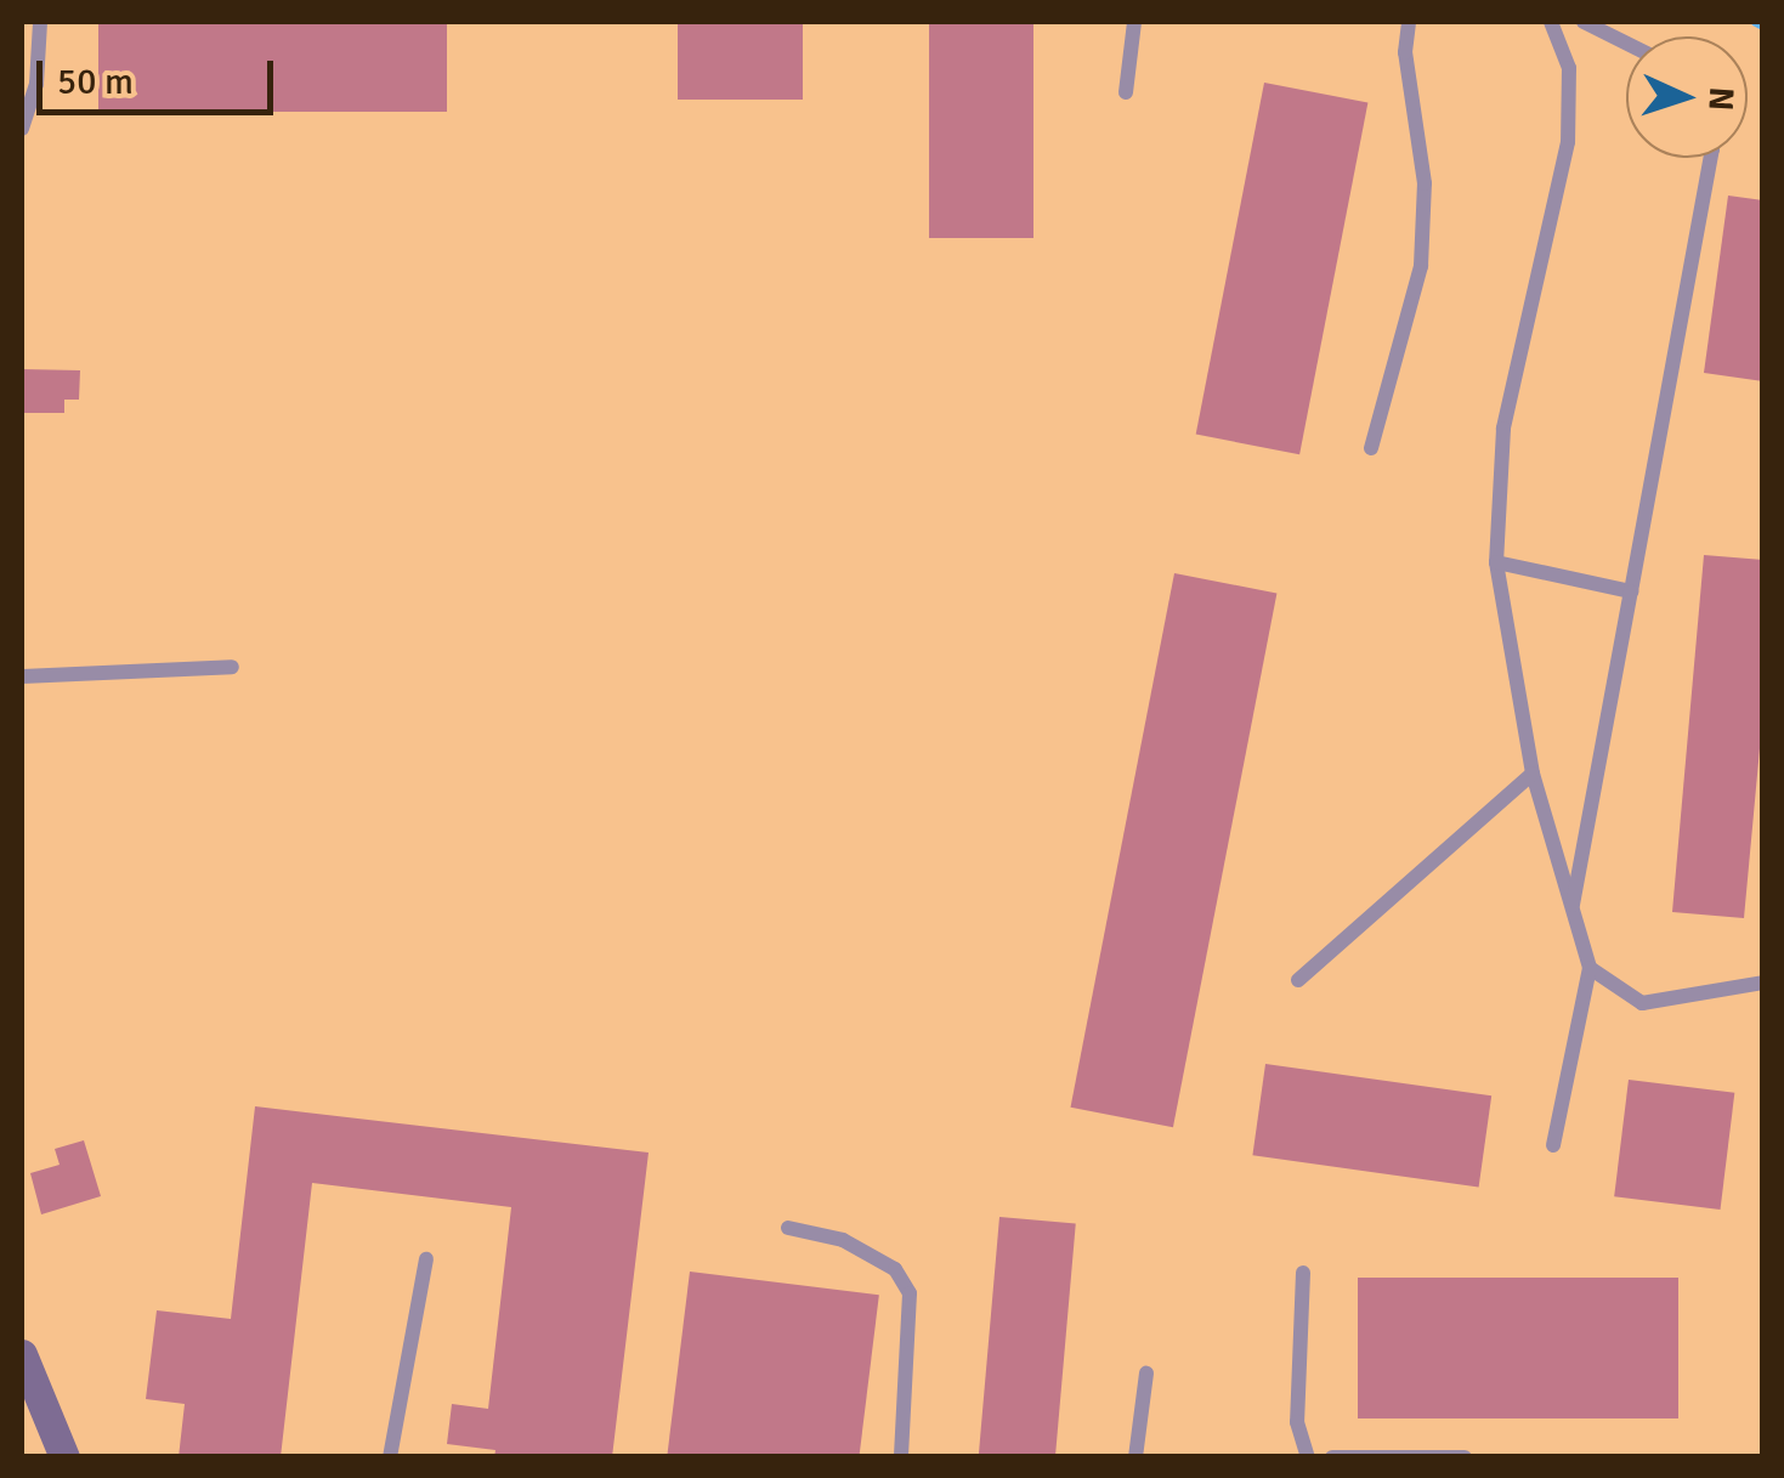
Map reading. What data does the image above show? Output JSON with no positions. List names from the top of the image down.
{
  "scale_bar": "50 m",
  "north": "right"
}
